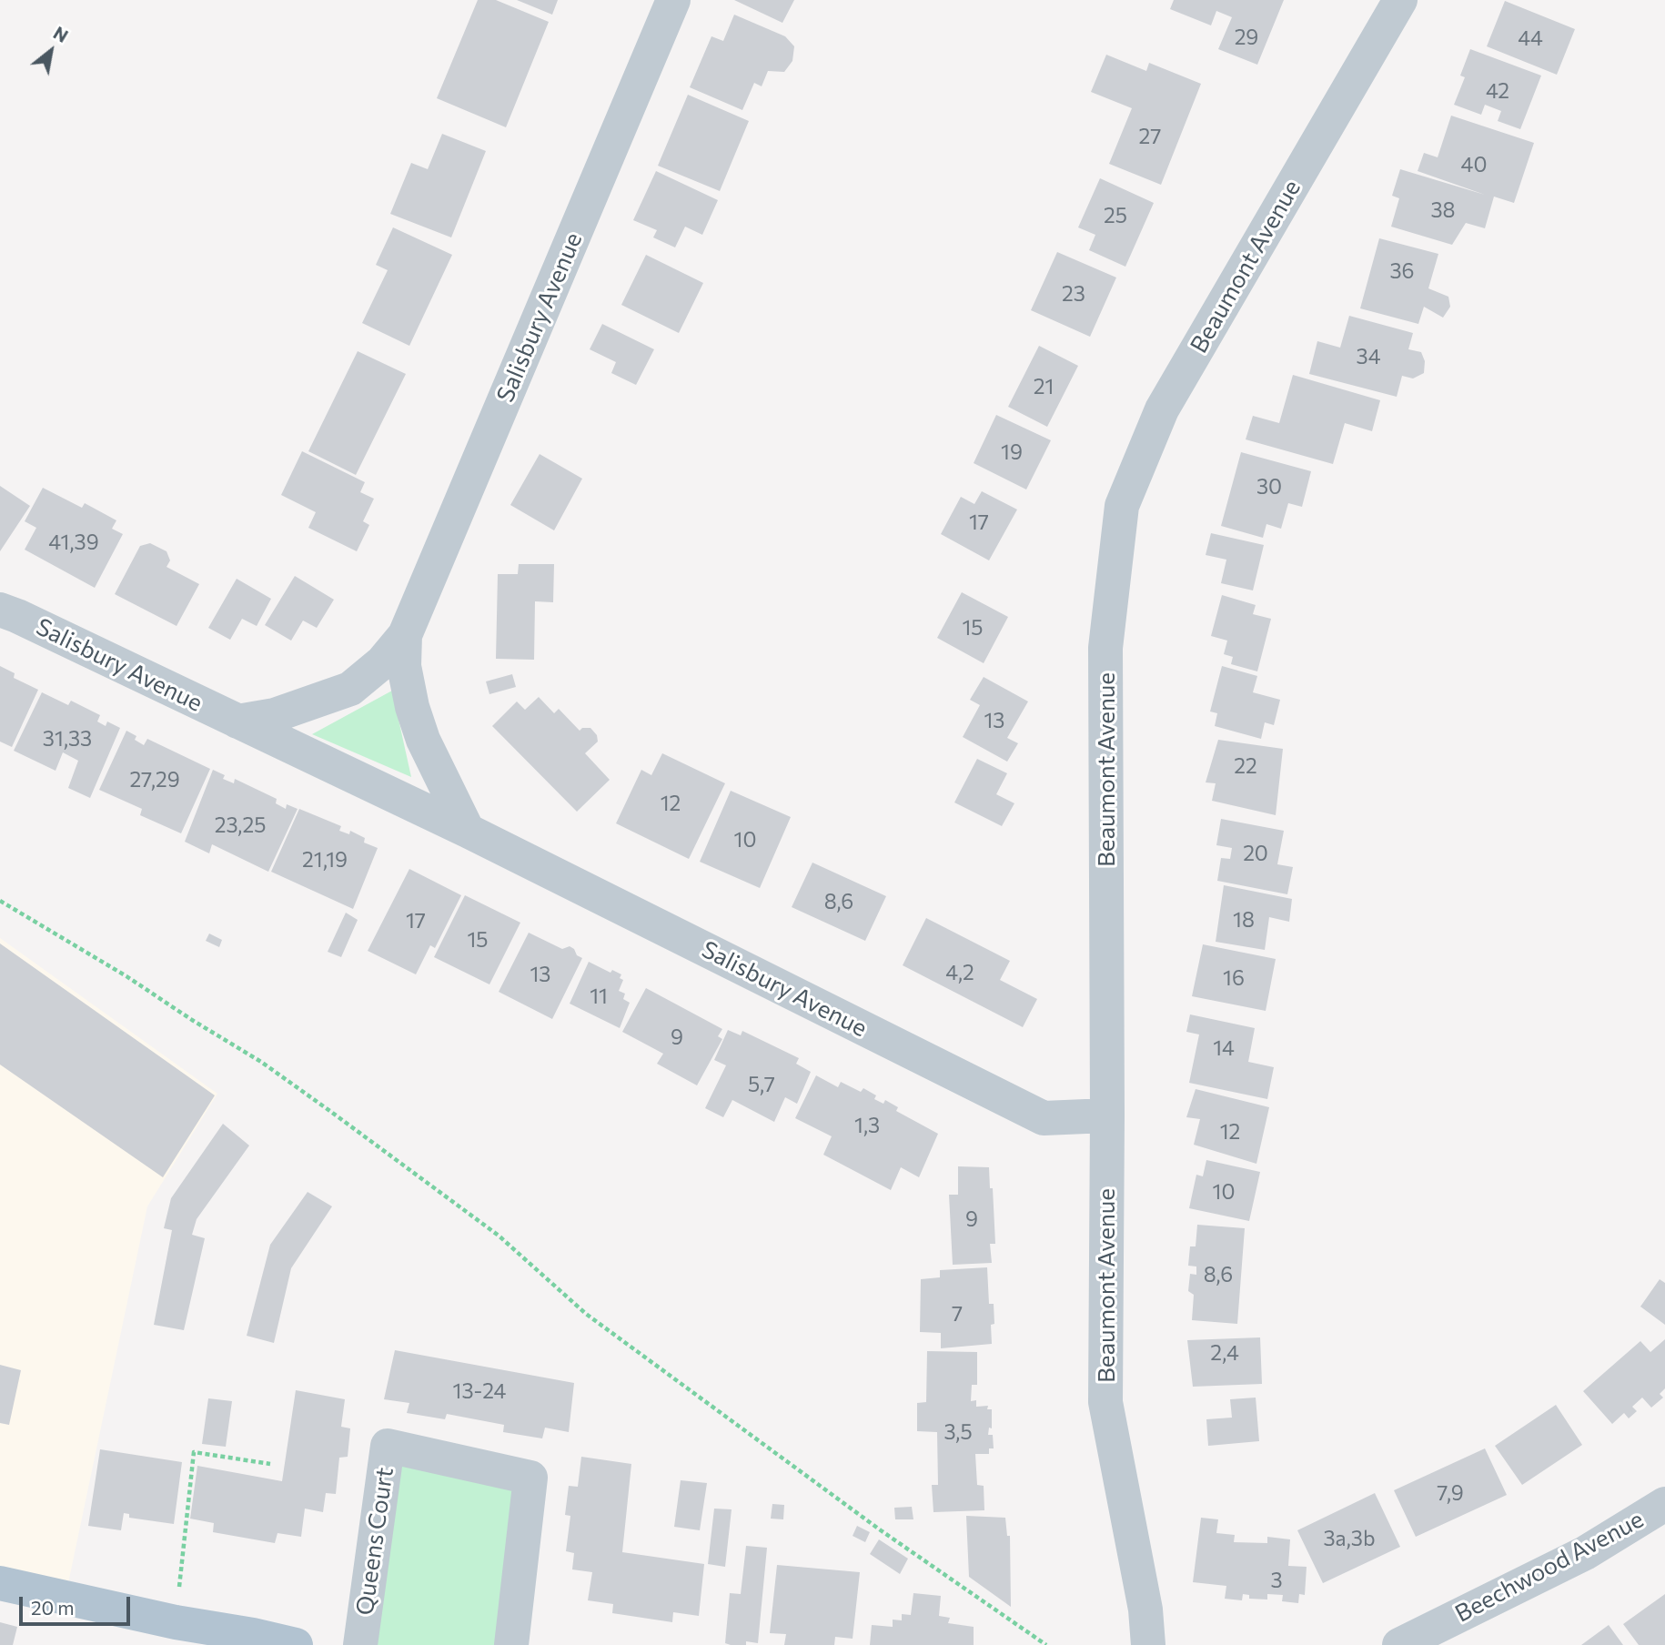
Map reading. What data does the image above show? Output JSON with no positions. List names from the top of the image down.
{
  "streets": {
    "street": [
      "Beaumont Avenue",
      "Salisbury Avenue",
      "Queens Court",
      "Beechwood Avenue"
    ]
  },
  "crossings": [
    ["Beaumont Avenue", "Salisbury Avenue"]
  ],
  "house_numbers": [
    "29",
    "44",
    "42",
    "27",
    "40",
    "38",
    "25",
    "36",
    "23",
    "34",
    "21",
    "19",
    "30",
    "17",
    "41,39",
    "15",
    "13",
    "31,33",
    "22",
    "27,29",
    "12",
    "23,25",
    "10",
    "20",
    "21,19",
    "8,6",
    "18",
    "17",
    "15",
    "4,2",
    "13",
    "16",
    "11",
    "9",
    "14",
    "5,7",
    "1,3",
    "12",
    "10",
    "9",
    "8,6",
    "7",
    "2,4",
    "13-24",
    "3,5",
    "7,9",
    "3a,3b",
    "3"
  ],
  "scale_bar": "20 m",
  "north": "top right"
}
